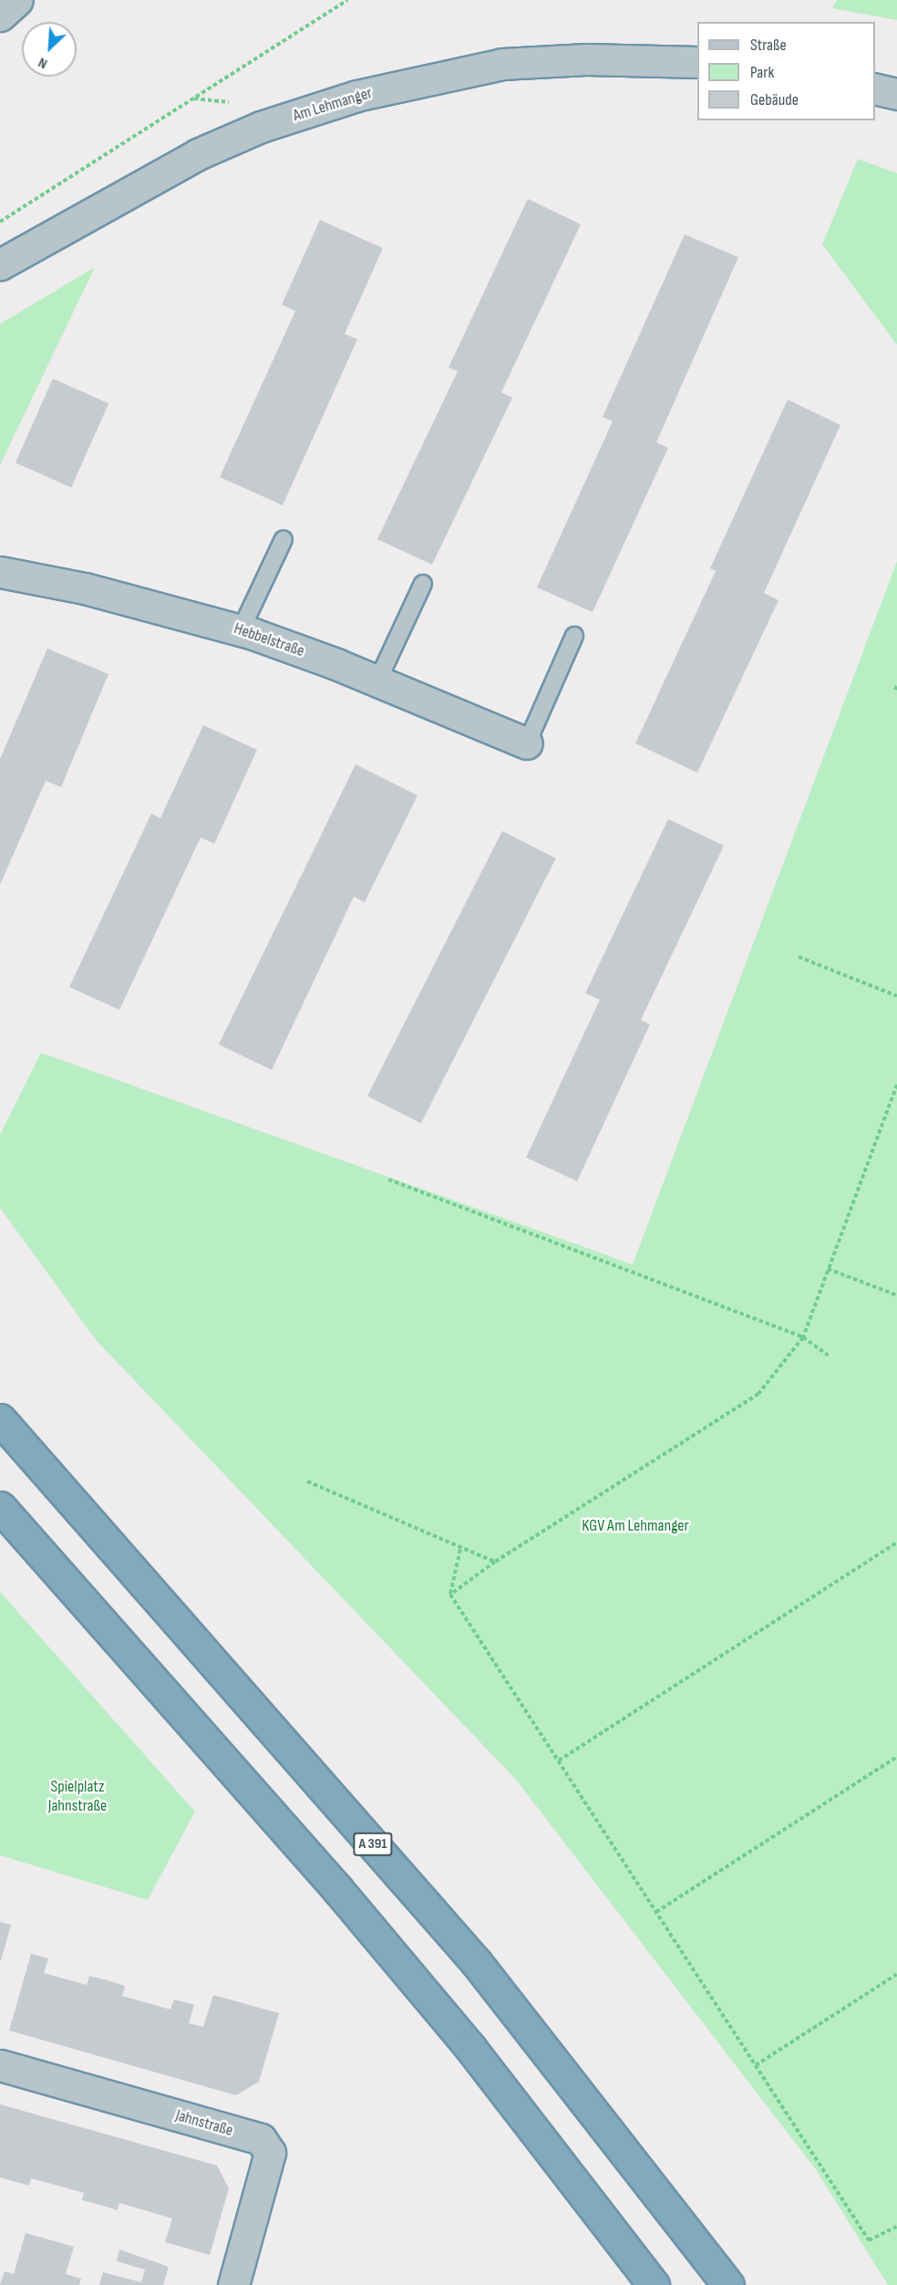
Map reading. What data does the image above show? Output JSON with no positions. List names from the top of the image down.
{
  "streets": {
    "highway": ["A 391"],
    "street": ["Am Lehmanger", "Hebbelstraße", "Jahnstraße"]
  },
  "parks": ["KGV Am Lehmanger", "Spielplatz Jahnstraße"],
  "legend": ["Straße", "Park", "Gebäude"],
  "north": "bottom left"
}
